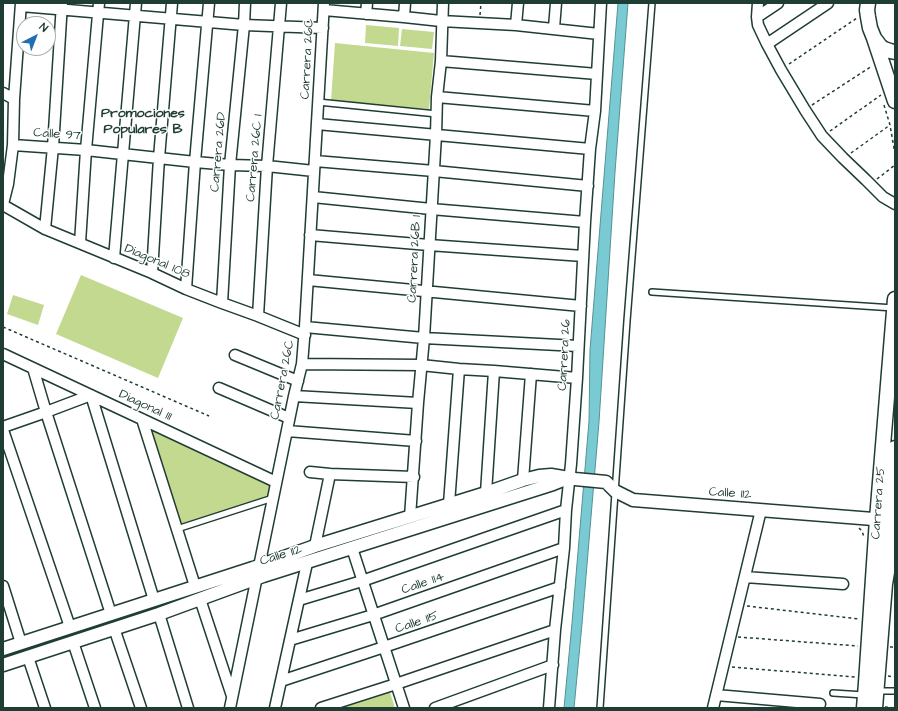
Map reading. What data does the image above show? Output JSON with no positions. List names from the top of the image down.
{
  "streets": {
    "main road": ["Carrera 25"],
    "street": [
      "Carrera 26C",
      "Calle 97",
      "Carrera 26D",
      "Carrera 26C 1",
      "Carrera 26B 1",
      "Diagonal 108",
      "Carrera 26",
      "Diagonal 111",
      "Calle 112",
      "Calle 114",
      "Calle 115"
    ]
  },
  "crossings": [
    ["Carrera 26C", "Calle 97"],
    ["Carrera 26C", "Diagonal 108"],
    ["Carrera 26C", "Diagonal 111"],
    ["Carrera 26C", "Calle 112"],
    ["Calle 97", "Carrera 26D"],
    ["Calle 97", "Carrera 26C 1"],
    ["Calle 97", "Carrera 26B 1"],
    ["Calle 97", "Carrera 26"],
    ["Carrera 26D", "Diagonal 108"],
    ["Carrera 26C 1", "Diagonal 108"],
    ["Carrera 26B 1", "Diagonal 108"],
    ["Carrera 26B 1", "Calle 112"],
    ["Diagonal 108", "Carrera 26"],
    ["Carrera 26", "Calle 112"],
    ["Carrera 26", "Calle 114"],
    ["Carrera 26", "Calle 115"],
    ["Calle 112", "Carrera 25"]
  ],
  "districts": ["Promociones Populares B"],
  "north": "top right"
}
